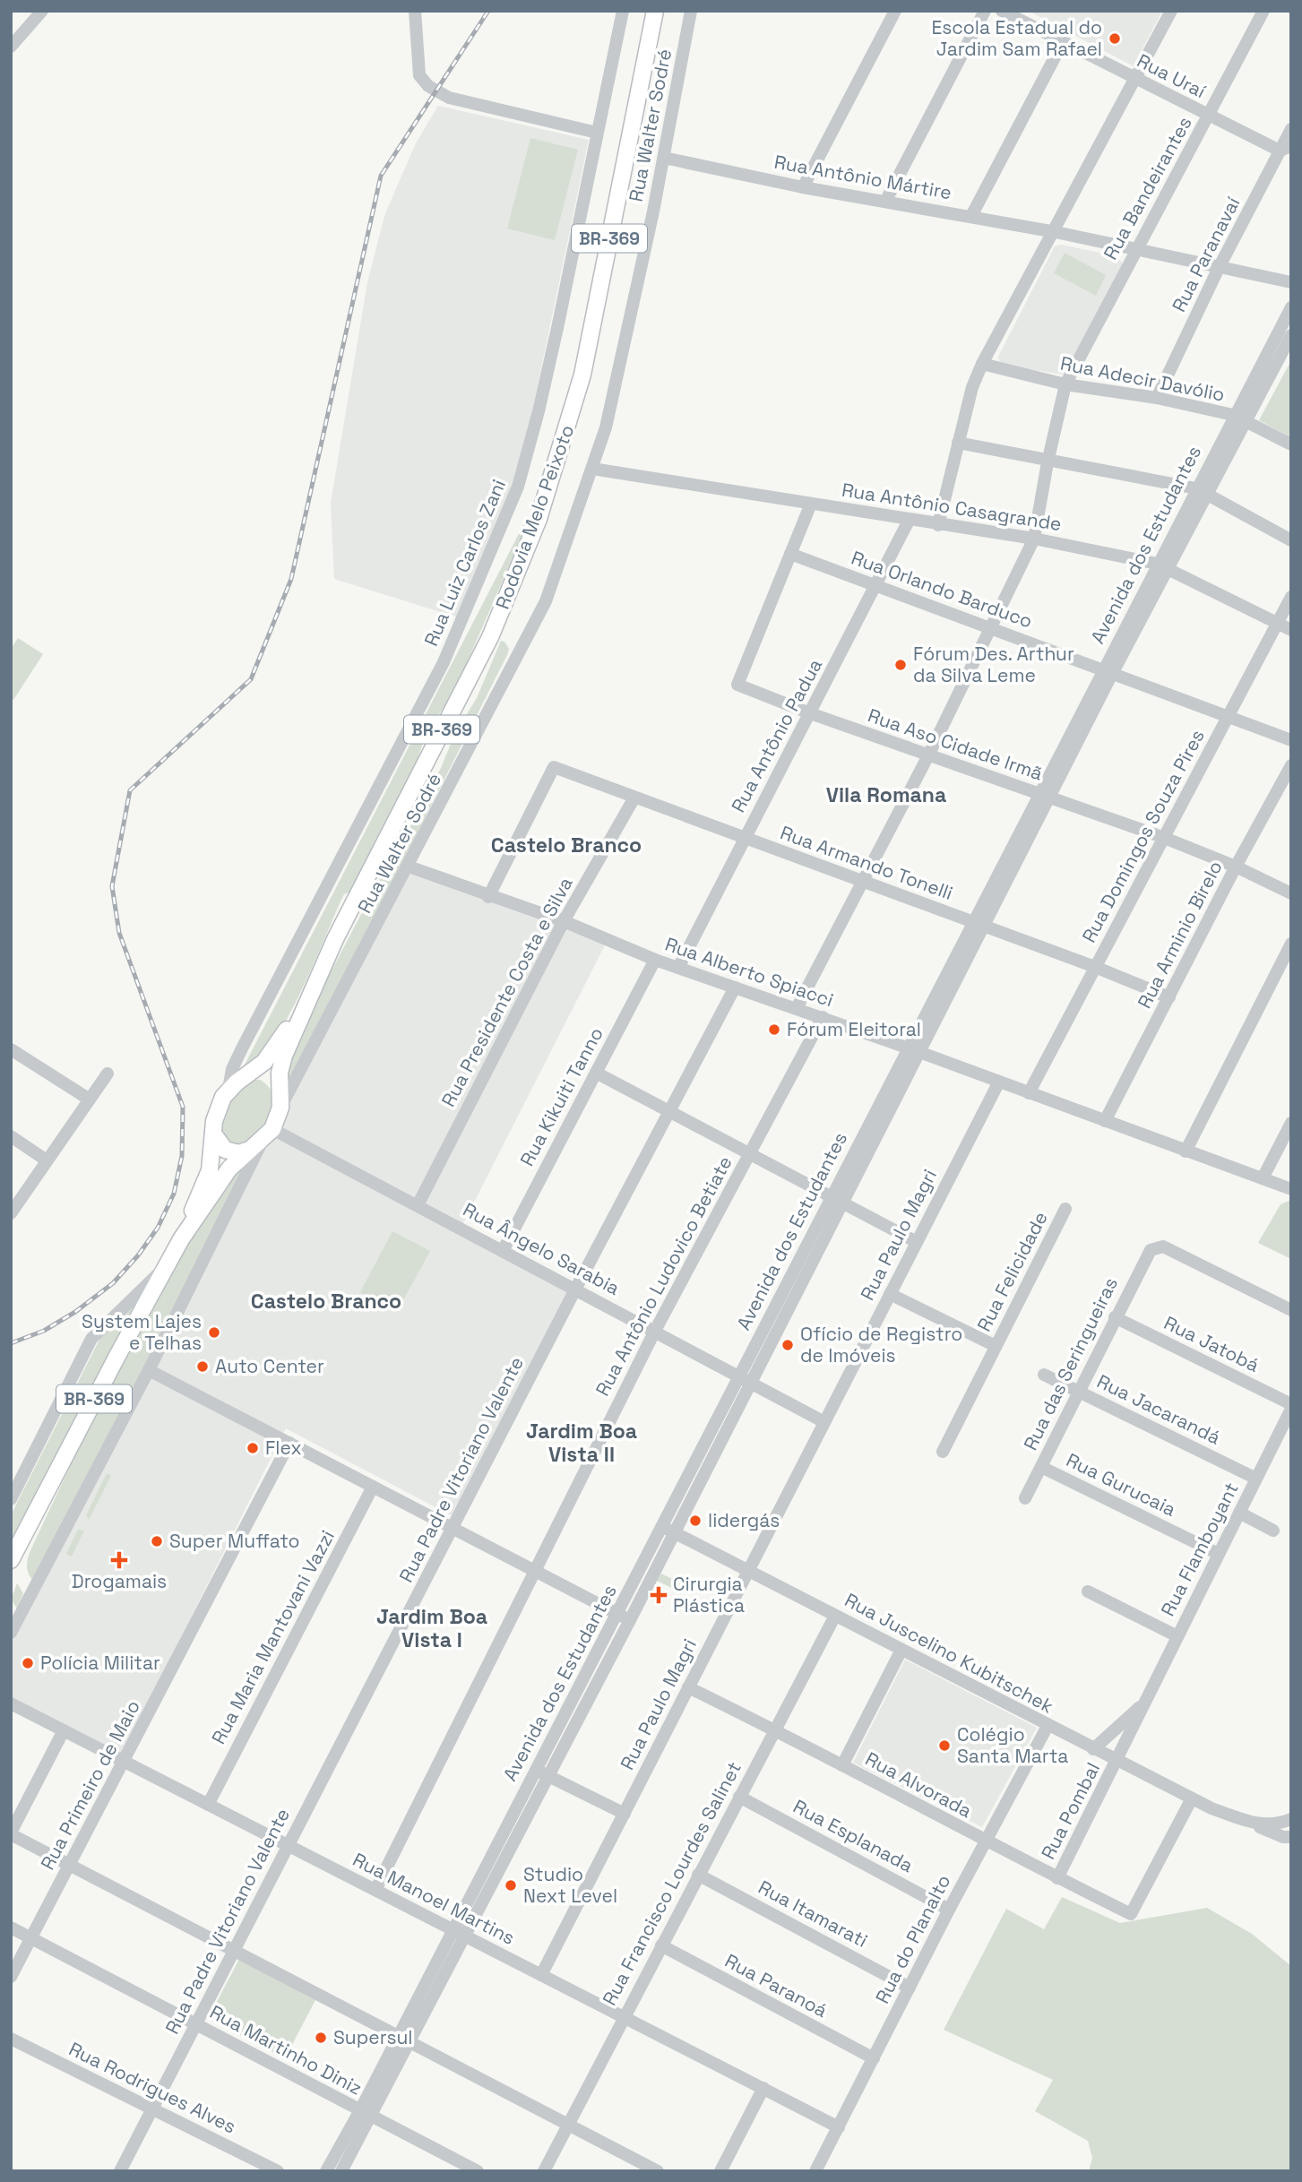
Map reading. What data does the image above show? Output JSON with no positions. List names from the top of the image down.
{
  "streets": {
    "main road": ["BR-369", "Rodovia Melo Peixoto"],
    "street": [
      "Rua Uraí",
      "Rua Walter Sodré",
      "Rua Antônio Mártire",
      "Rua Bandeirantes",
      "Rua Paranavaí",
      "Rua Adecir Davólio",
      "Rua Antônio Casagrande",
      "Avenida dos Estudantes",
      "Rua Luiz Carlos Zani",
      "Rua Orlando Barduco",
      "Rua Antônio Padua",
      "Rua Aso Cidade Irmã",
      "Rua Domingos Souza Pires",
      "Rua Armando Tonelli",
      "Rua Arminio Birelo",
      "Rua Alberto Spiacci",
      "Rua Presidente Costa e Silva",
      "Rua Kikuiti Tanno",
      "Rua Paulo Magri",
      "Rua Ângelo Sarabia",
      "Rua Felicidade",
      "Rua Antônio Ludovico Betiate",
      "Rua Jatobá",
      "Rua das Seringueiras",
      "Rua Jacarandá",
      "Rua Padre Vitoriano Valente",
      "Rua Gurucaia",
      "Rua Flamboyant",
      "Rua Maria Mantovani Vazzi",
      "Rua Juscelino Kubitschek",
      "Rua Primeiro de Maio",
      "Rua Alvorada",
      "Rua Pombal",
      "Rua Esplanada",
      "Rua Francisco Lourdes Salinet",
      "Rua Manoel Martins",
      "Rua Itamarati",
      "Rua do Planalto",
      "Rua Paranoá",
      "Rua Martinho Diniz",
      "Rua Rodrigues Alves"
    ]
  },
  "crossings": [
    ["Rua Uraí", "Rua Bandeirantes"],
    ["Rua Uraí", "Rua Paranavaí"],
    ["Rua Walter Sodré", "Rua Antônio Mártire"],
    ["Rua Walter Sodré", "Rua Antônio Casagrande"],
    ["Rua Walter Sodré", "Rodovia Melo Peixoto"],
    ["Rua Walter Sodré", "Rua Luiz Carlos Zani"],
    ["Rua Walter Sodré", "Rua Alberto Spiacci"],
    ["Rua Walter Sodré", "Rua Ângelo Sarabia"],
    ["Rua Antônio Mártire", "Rua Bandeirantes"],
    ["Rua Antônio Mártire", "Rua Paranavaí"],
    ["Rua Bandeirantes", "Rua Adecir Davólio"],
    ["Rua Bandeirantes", "Rua Antônio Casagrande"],
    ["Rua Bandeirantes", "Rua Orlando Barduco"],
    ["Rua Bandeirantes", "Rua Aso Cidade Irmã"],
    ["Rua Bandeirantes", "Rua Armando Tonelli"],
    ["Rua Bandeirantes", "Rua Alberto Spiacci"],
    ["Rua Paranavaí", "Rua Adecir Davólio"],
    ["Rua Adecir Davólio", "Avenida dos Estudantes"],
    ["Rua Antônio Casagrande", "Avenida dos Estudantes"],
    ["Rua Antônio Casagrande", "Rua Antônio Padua"],
    ["Rua Antônio Casagrande", "Rua Domingos Souza Pires"],
    ["Rodovia Melo Peixoto", "Rua Luiz Carlos Zani"],
    ["Rodovia Melo Peixoto", "Rua Ângelo Sarabia"],
    ["Avenida dos Estudantes", "Rua Orlando Barduco"],
    ["Avenida dos Estudantes", "Rua Aso Cidade Irmã"],
    ["Avenida dos Estudantes", "Rua Armando Tonelli"],
    ["Avenida dos Estudantes", "Rua Alberto Spiacci"],
    ["Avenida dos Estudantes", "Rua Ângelo Sarabia"],
    ["Avenida dos Estudantes", "Rua Juscelino Kubitschek"],
    ["Avenida dos Estudantes", "Rua Manoel Martins"],
    ["Avenida dos Estudantes", "Rua Martinho Diniz"],
    ["Rua Luiz Carlos Zani", "Rua Ângelo Sarabia"],
    ["Rua Orlando Barduco", "Rua Antônio Padua"],
    ["Rua Orlando Barduco", "Rua Aso Cidade Irmã"],
    ["Rua Orlando Barduco", "Rua Domingos Souza Pires"],
    ["Rua Antônio Padua", "Rua Aso Cidade Irmã"],
    ["Rua Antônio Padua", "Rua Armando Tonelli"],
    ["Rua Antônio Padua", "Rua Alberto Spiacci"],
    ["Rua Aso Cidade Irmã", "Rua Domingos Souza Pires"],
    ["Rua Aso Cidade Irmã", "Rua Arminio Birelo"],
    ["Rua Domingos Souza Pires", "Rua Armando Tonelli"],
    ["Rua Domingos Souza Pires", "Rua Alberto Spiacci"],
    ["Rua Armando Tonelli", "Rua Arminio Birelo"],
    ["Rua Armando Tonelli", "Rua Alberto Spiacci"],
    ["Rua Armando Tonelli", "Rua Presidente Costa e Silva"],
    ["Rua Arminio Birelo", "Rua Alberto Spiacci"],
    ["Rua Alberto Spiacci", "Rua Presidente Costa e Silva"],
    ["Rua Alberto Spiacci", "Rua Kikuiti Tanno"],
    ["Rua Alberto Spiacci", "Rua Paulo Magri"],
    ["Rua Alberto Spiacci", "Rua Antônio Ludovico Betiate"],
    ["Rua Alberto Spiacci", "Rua Padre Vitoriano Valente"],
    ["Rua Presidente Costa e Silva", "Rua Ângelo Sarabia"],
    ["Rua Kikuiti Tanno", "Rua Ângelo Sarabia"],
    ["Rua Paulo Magri", "Rua Ângelo Sarabia"],
    ["Rua Paulo Magri", "Rua Juscelino Kubitschek"],
    ["Rua Paulo Magri", "Rua Alvorada"],
    ["Rua Paulo Magri", "Rua Manoel Martins"],
    ["Rua Ângelo Sarabia", "Rua Antônio Ludovico Betiate"],
    ["Rua Ângelo Sarabia", "Rua Padre Vitoriano Valente"],
    ["Rua Antônio Ludovico Betiate", "Rua Manoel Martins"],
    ["Rua Jatobá", "Rua das Seringueiras"],
    ["Rua Jatobá", "Rua Flamboyant"],
    ["Rua das Seringueiras", "Rua Jacarandá"],
    ["Rua das Seringueiras", "Rua Gurucaia"],
    ["Rua Jacarandá", "Rua Flamboyant"],
    ["Rua Padre Vitoriano Valente", "Rua Manoel Martins"],
    ["Rua Padre Vitoriano Valente", "Rua Martinho Diniz"],
    ["Rua Padre Vitoriano Valente", "Rua Rodrigues Alves"],
    ["Rua Gurucaia", "Rua Flamboyant"],
    ["Rua Flamboyant", "Rua Pombal"],
    ["Rua Maria Mantovani Vazzi", "Rua Manoel Martins"],
    ["Rua Juscelino Kubitschek", "Rua Alvorada"],
    ["Rua Juscelino Kubitschek", "Rua Pombal"],
    ["Rua Juscelino Kubitschek", "Rua Francisco Lourdes Salinet"],
    ["Rua Juscelino Kubitschek", "Rua do Planalto"],
    ["Rua Primeiro de Maio", "Rua Manoel Martins"],
    ["Rua Primeiro de Maio", "Rua Martinho Diniz"],
    ["Rua Alvorada", "Rua Pombal"],
    ["Rua Alvorada", "Rua Francisco Lourdes Salinet"],
    ["Rua Alvorada", "Rua do Planalto"],
    ["Rua Esplanada", "Rua Francisco Lourdes Salinet"],
    ["Rua Esplanada", "Rua do Planalto"],
    ["Rua Francisco Lourdes Salinet", "Rua Manoel Martins"],
    ["Rua Francisco Lourdes Salinet", "Rua Itamarati"],
    ["Rua Francisco Lourdes Salinet", "Rua Paranoá"],
    ["Rua Manoel Martins", "Rua do Planalto"],
    ["Rua Itamarati", "Rua do Planalto"],
    ["Rua do Planalto", "Rua Paranoá"]
  ],
  "districts": [
    "Vila Romana",
    "Castelo Branco",
    "Castelo Branco",
    "Jardim Boa Vista II",
    "Jardim Boa Vista I"
  ],
  "places": {
    "other": [
      "Escola Estadual do Jardim Sam Rafael",
      "Fórum Des. Arthur da Silva Leme",
      "Fórum Eleitoral",
      "System Lajes e Telhas",
      "Ofício de Registro de Imóveis",
      "Auto Center",
      "Flex",
      "lidergás",
      "Super Muffato",
      "Polícia Militar",
      "Colégio Santa Marta",
      "Studio Next Level",
      "Supersul"
    ],
    "health": ["Drogamais", "Cirurgia Plástica"]
  }
}
